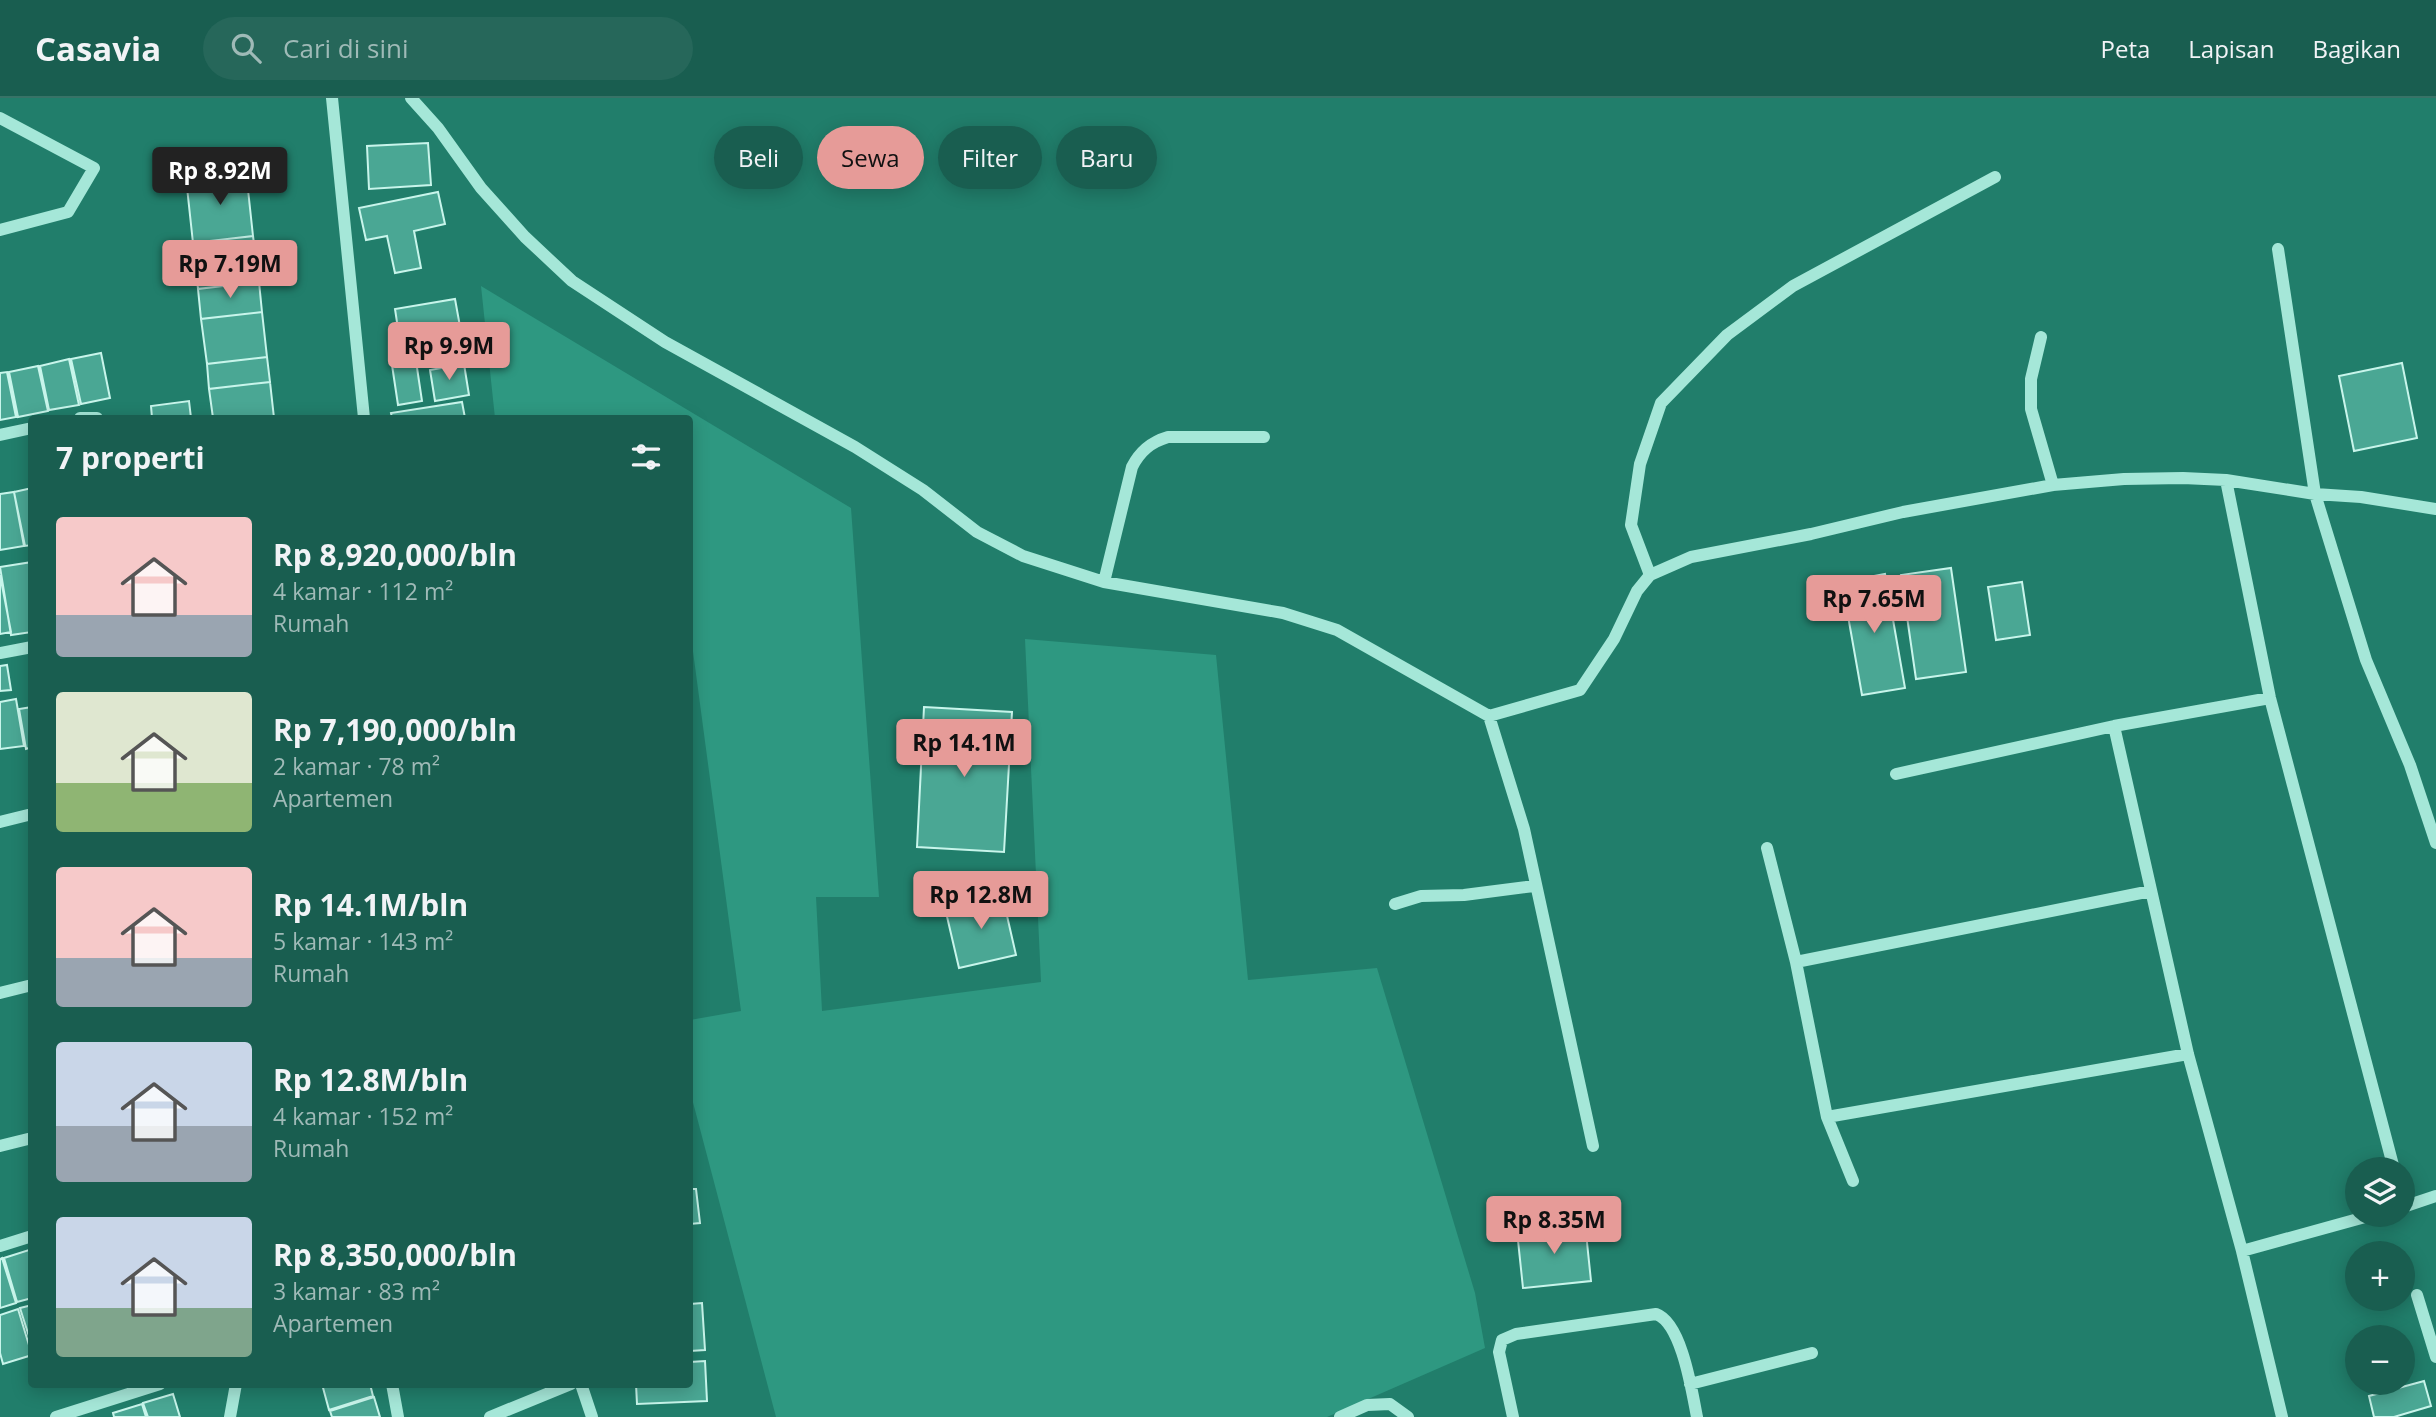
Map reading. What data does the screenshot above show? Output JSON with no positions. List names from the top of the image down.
{
  "page": {
    "header": "Casavia",
    "search": "Cari di sini",
    "nav": ["Peta", "Lapisan", "Bagikan"],
    "chip": [
      "Beli",
      "Sewa",
      "Filter",
      "Baru"
    ],
    "price": [
      "Rp 8.92M",
      "Rp 7.19M",
      "Rp 9.9M",
      "Rp 7.65M",
      "Rp 14.1M",
      "Rp 12.8M",
      "Rp 8.35M"
    ],
    "heading": "7 properti",
    "list": [
      {
        "name": "Rp 8,920,000/bln",
        "note": "4 kamar · 112 m² · Rumah"
      },
      {
        "name": "Rp 7,190,000/bln",
        "note": "2 kamar · 78 m² · Apartemen"
      },
      {
        "name": "Rp 14.1M/bln",
        "note": "5 kamar · 143 m² · Rumah"
      },
      {
        "name": "Rp 12.8M/bln",
        "note": "4 kamar · 152 m² · Rumah"
      },
      {
        "name": "Rp 8,350,000/bln",
        "note": "3 kamar · 83 m² · Apartemen"
      }
    ],
    "map_buttons": ["+", "−"]
  }
}
